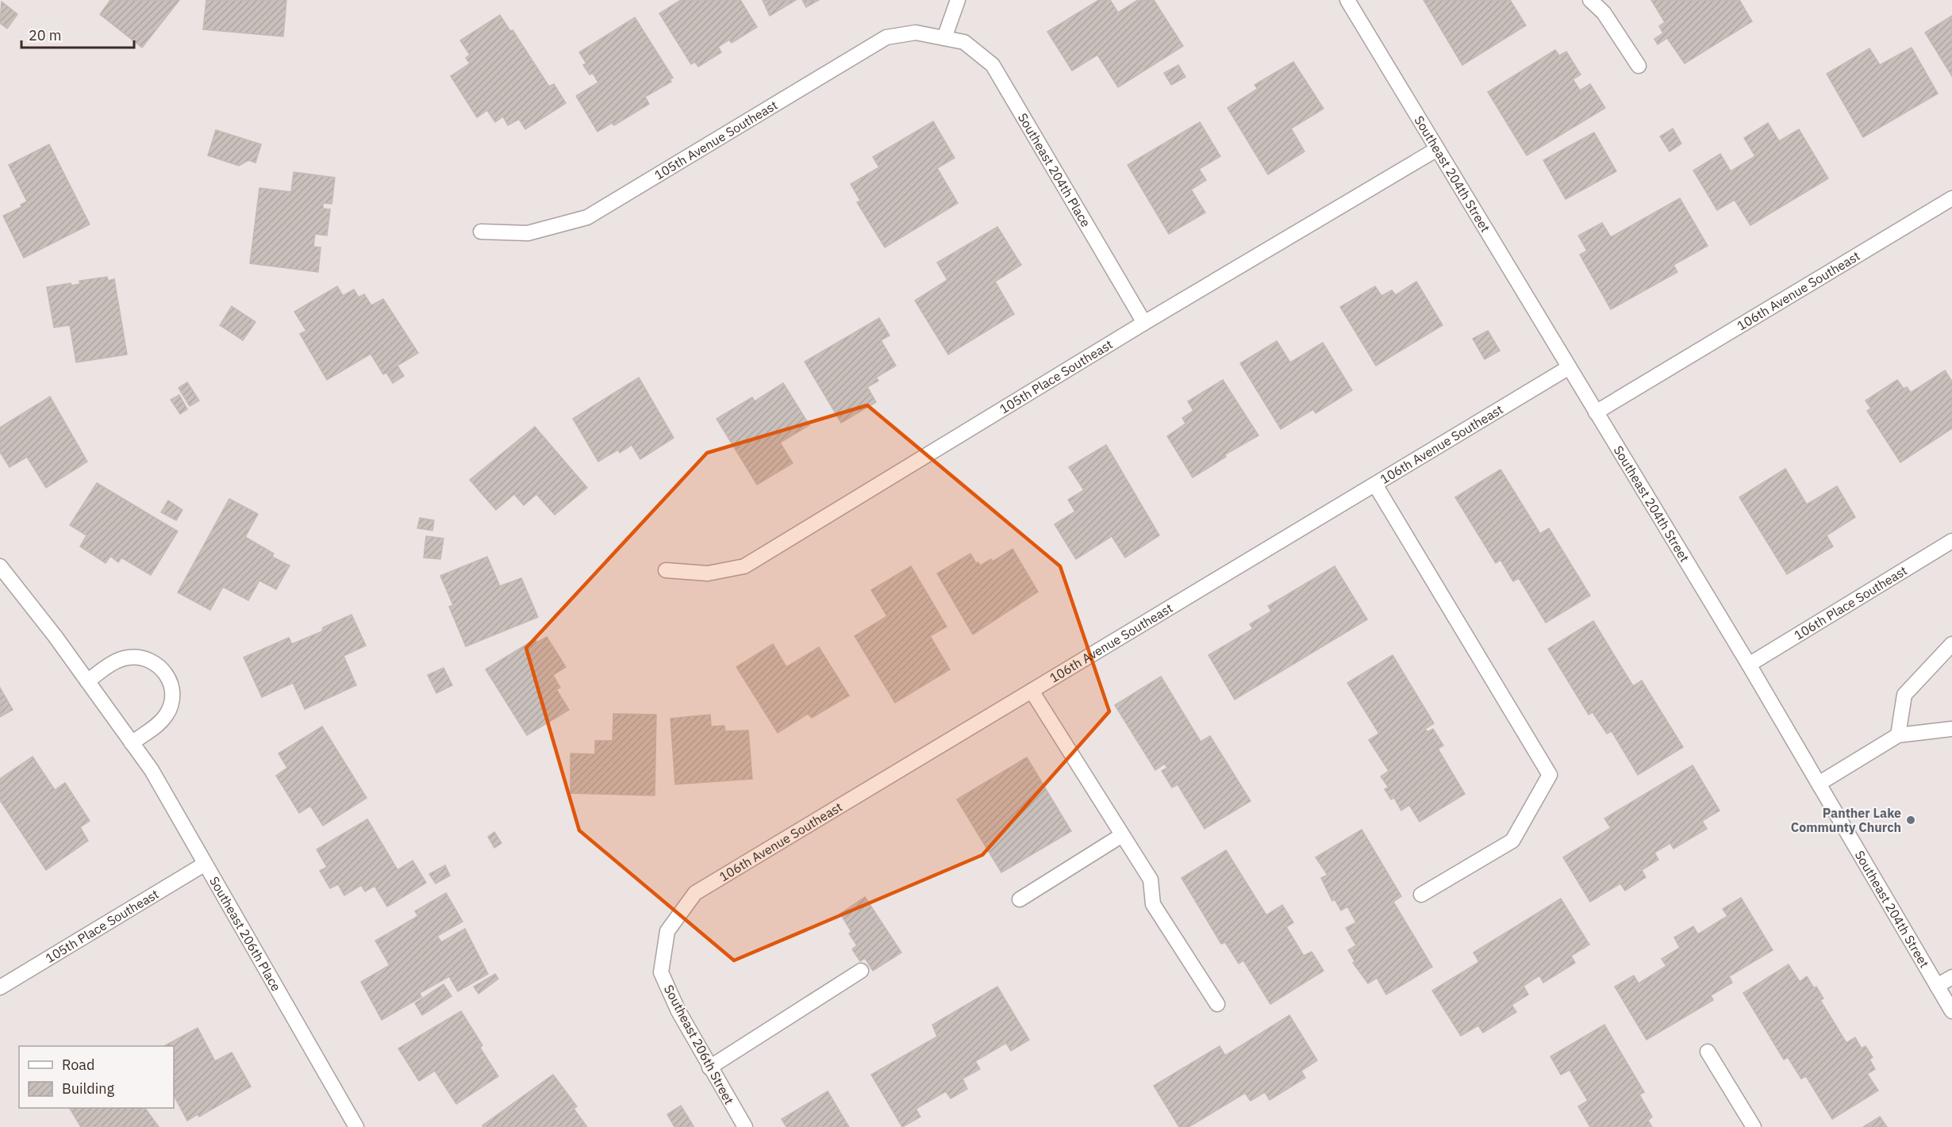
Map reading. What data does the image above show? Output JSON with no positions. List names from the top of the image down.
{
  "streets": {
    "street": [
      "105th Avenue Southeast",
      "Southeast 204th Place",
      "Southeast 204th Street",
      "106th Avenue Southeast",
      "105th Place Southeast",
      "106th Place Southeast",
      "Southeast 206th Place",
      "Southeast 206th Street"
    ]
  },
  "crossings": [
    ["105th Avenue Southeast", "Southeast 204th Place"],
    ["Southeast 204th Place", "105th Place Southeast"],
    ["Southeast 204th Street", "106th Avenue Southeast"],
    ["Southeast 204th Street", "105th Place Southeast"],
    ["Southeast 204th Street", "106th Place Southeast"],
    ["106th Avenue Southeast", "Southeast 206th Street"],
    ["105th Place Southeast", "Southeast 206th Place"]
  ],
  "places": ["Panther Lake Communty Church"],
  "legend": ["Road", "Building"],
  "scale_bar": "20 m"
}
